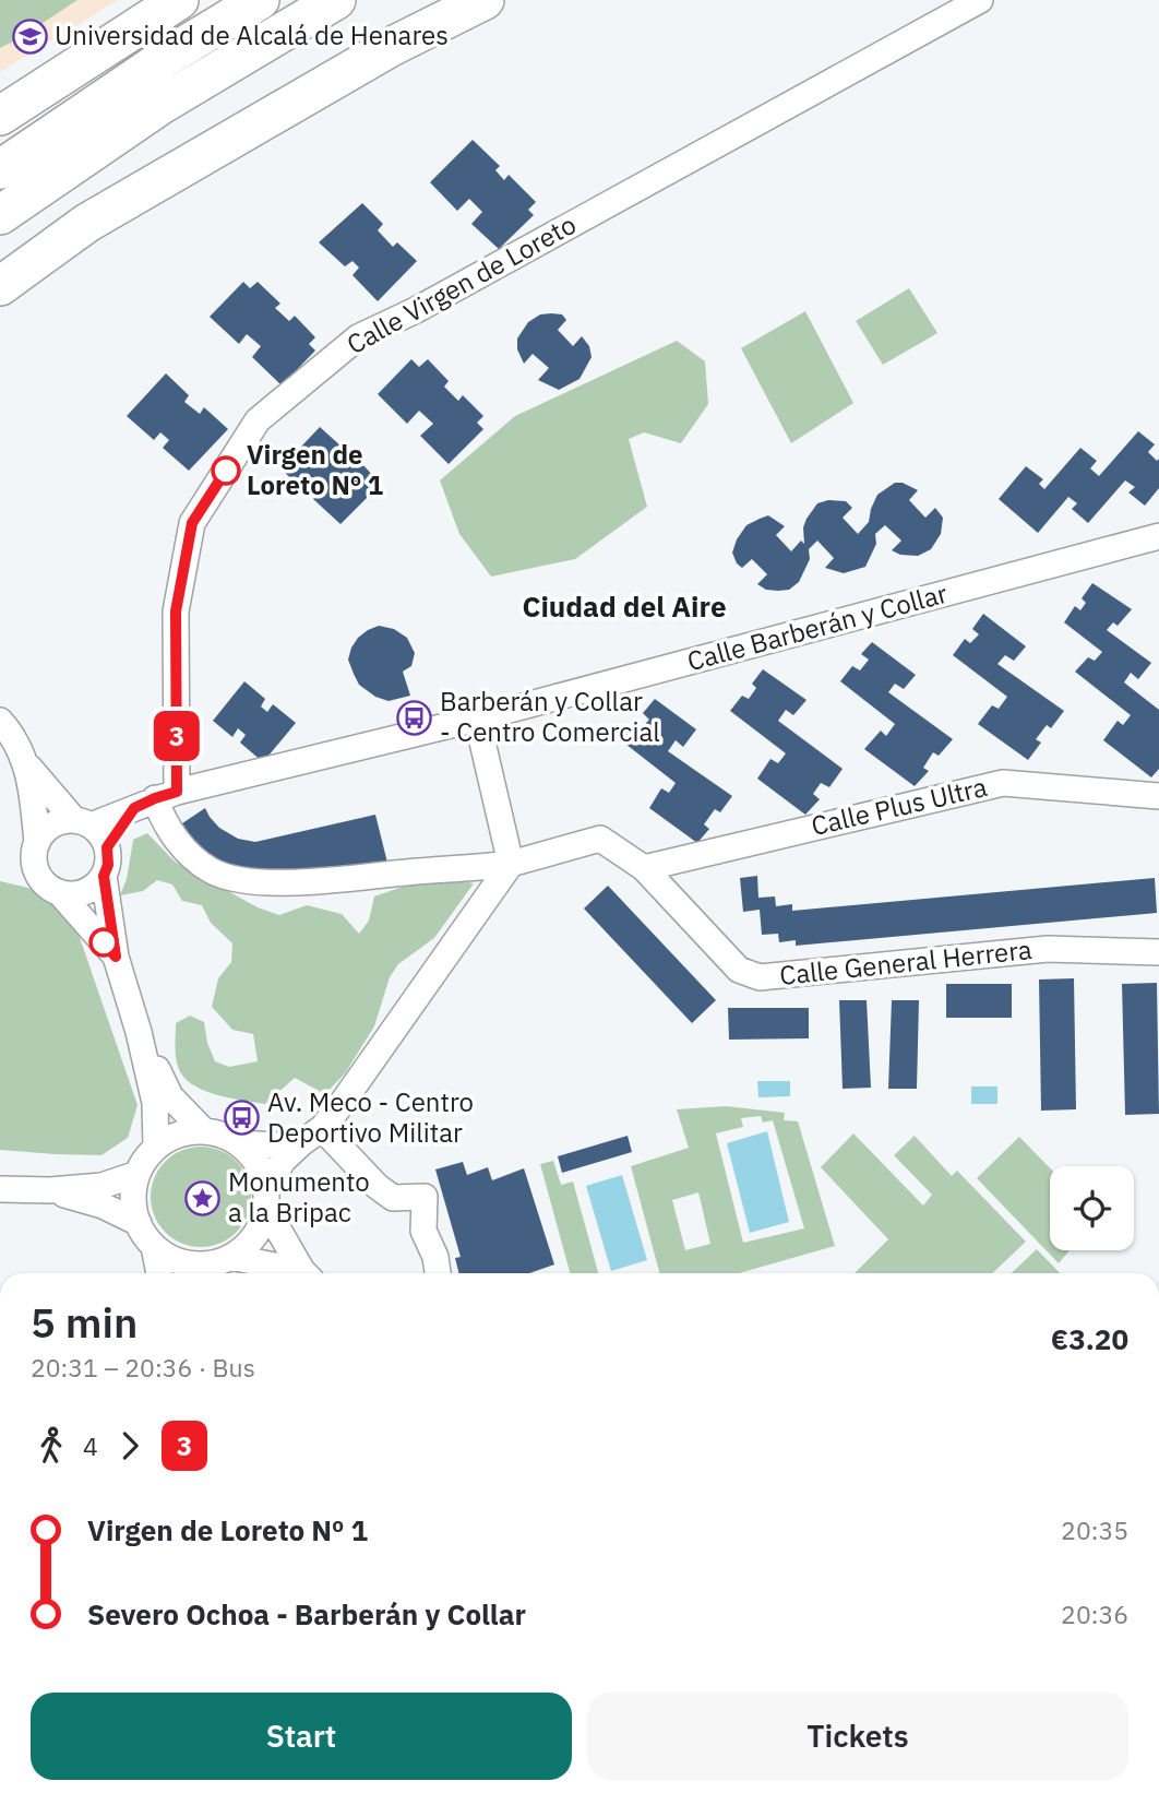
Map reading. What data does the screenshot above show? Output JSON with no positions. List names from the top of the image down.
{
  "streets": {
    "street": [
      "Calle Virgen de Loreto",
      "Calle Barberán y Collar",
      "Calle Plus Ultra",
      "Calle General Herrera"
    ]
  },
  "crossings": [
    ["Calle Virgen de Loreto", "Calle Barberán y Collar"],
    ["Calle Plus Ultra", "Calle General Herrera"]
  ],
  "districts": ["Ciudad del Aire"],
  "places": {
    "school or university": ["Universidad de Alcalá de Henares"],
    "other": ["Virgen de Loreto Nº 1"],
    "bus stop": ["Barberán y Collar - Centro Comercial", "Av. Meco - Centro Deportivo Militar"],
    "place": ["Monumento a la Bripac"]
  },
  "lines": ["bus line 3"],
  "page": {
    "on_map": "3",
    "heading": ["5 min", "20:31 – 20:36 · Bus", "€3.20"],
    "legs": ["4", "3"],
    "list": [
      {
        "name": "Virgen de Loreto Nº 1",
        "value": "20:35"
      },
      {
        "name": "Severo Ochoa - Barberán y Collar",
        "value": "20:36"
      }
    ],
    "buttons": ["Start", "Tickets"]
  }
}
